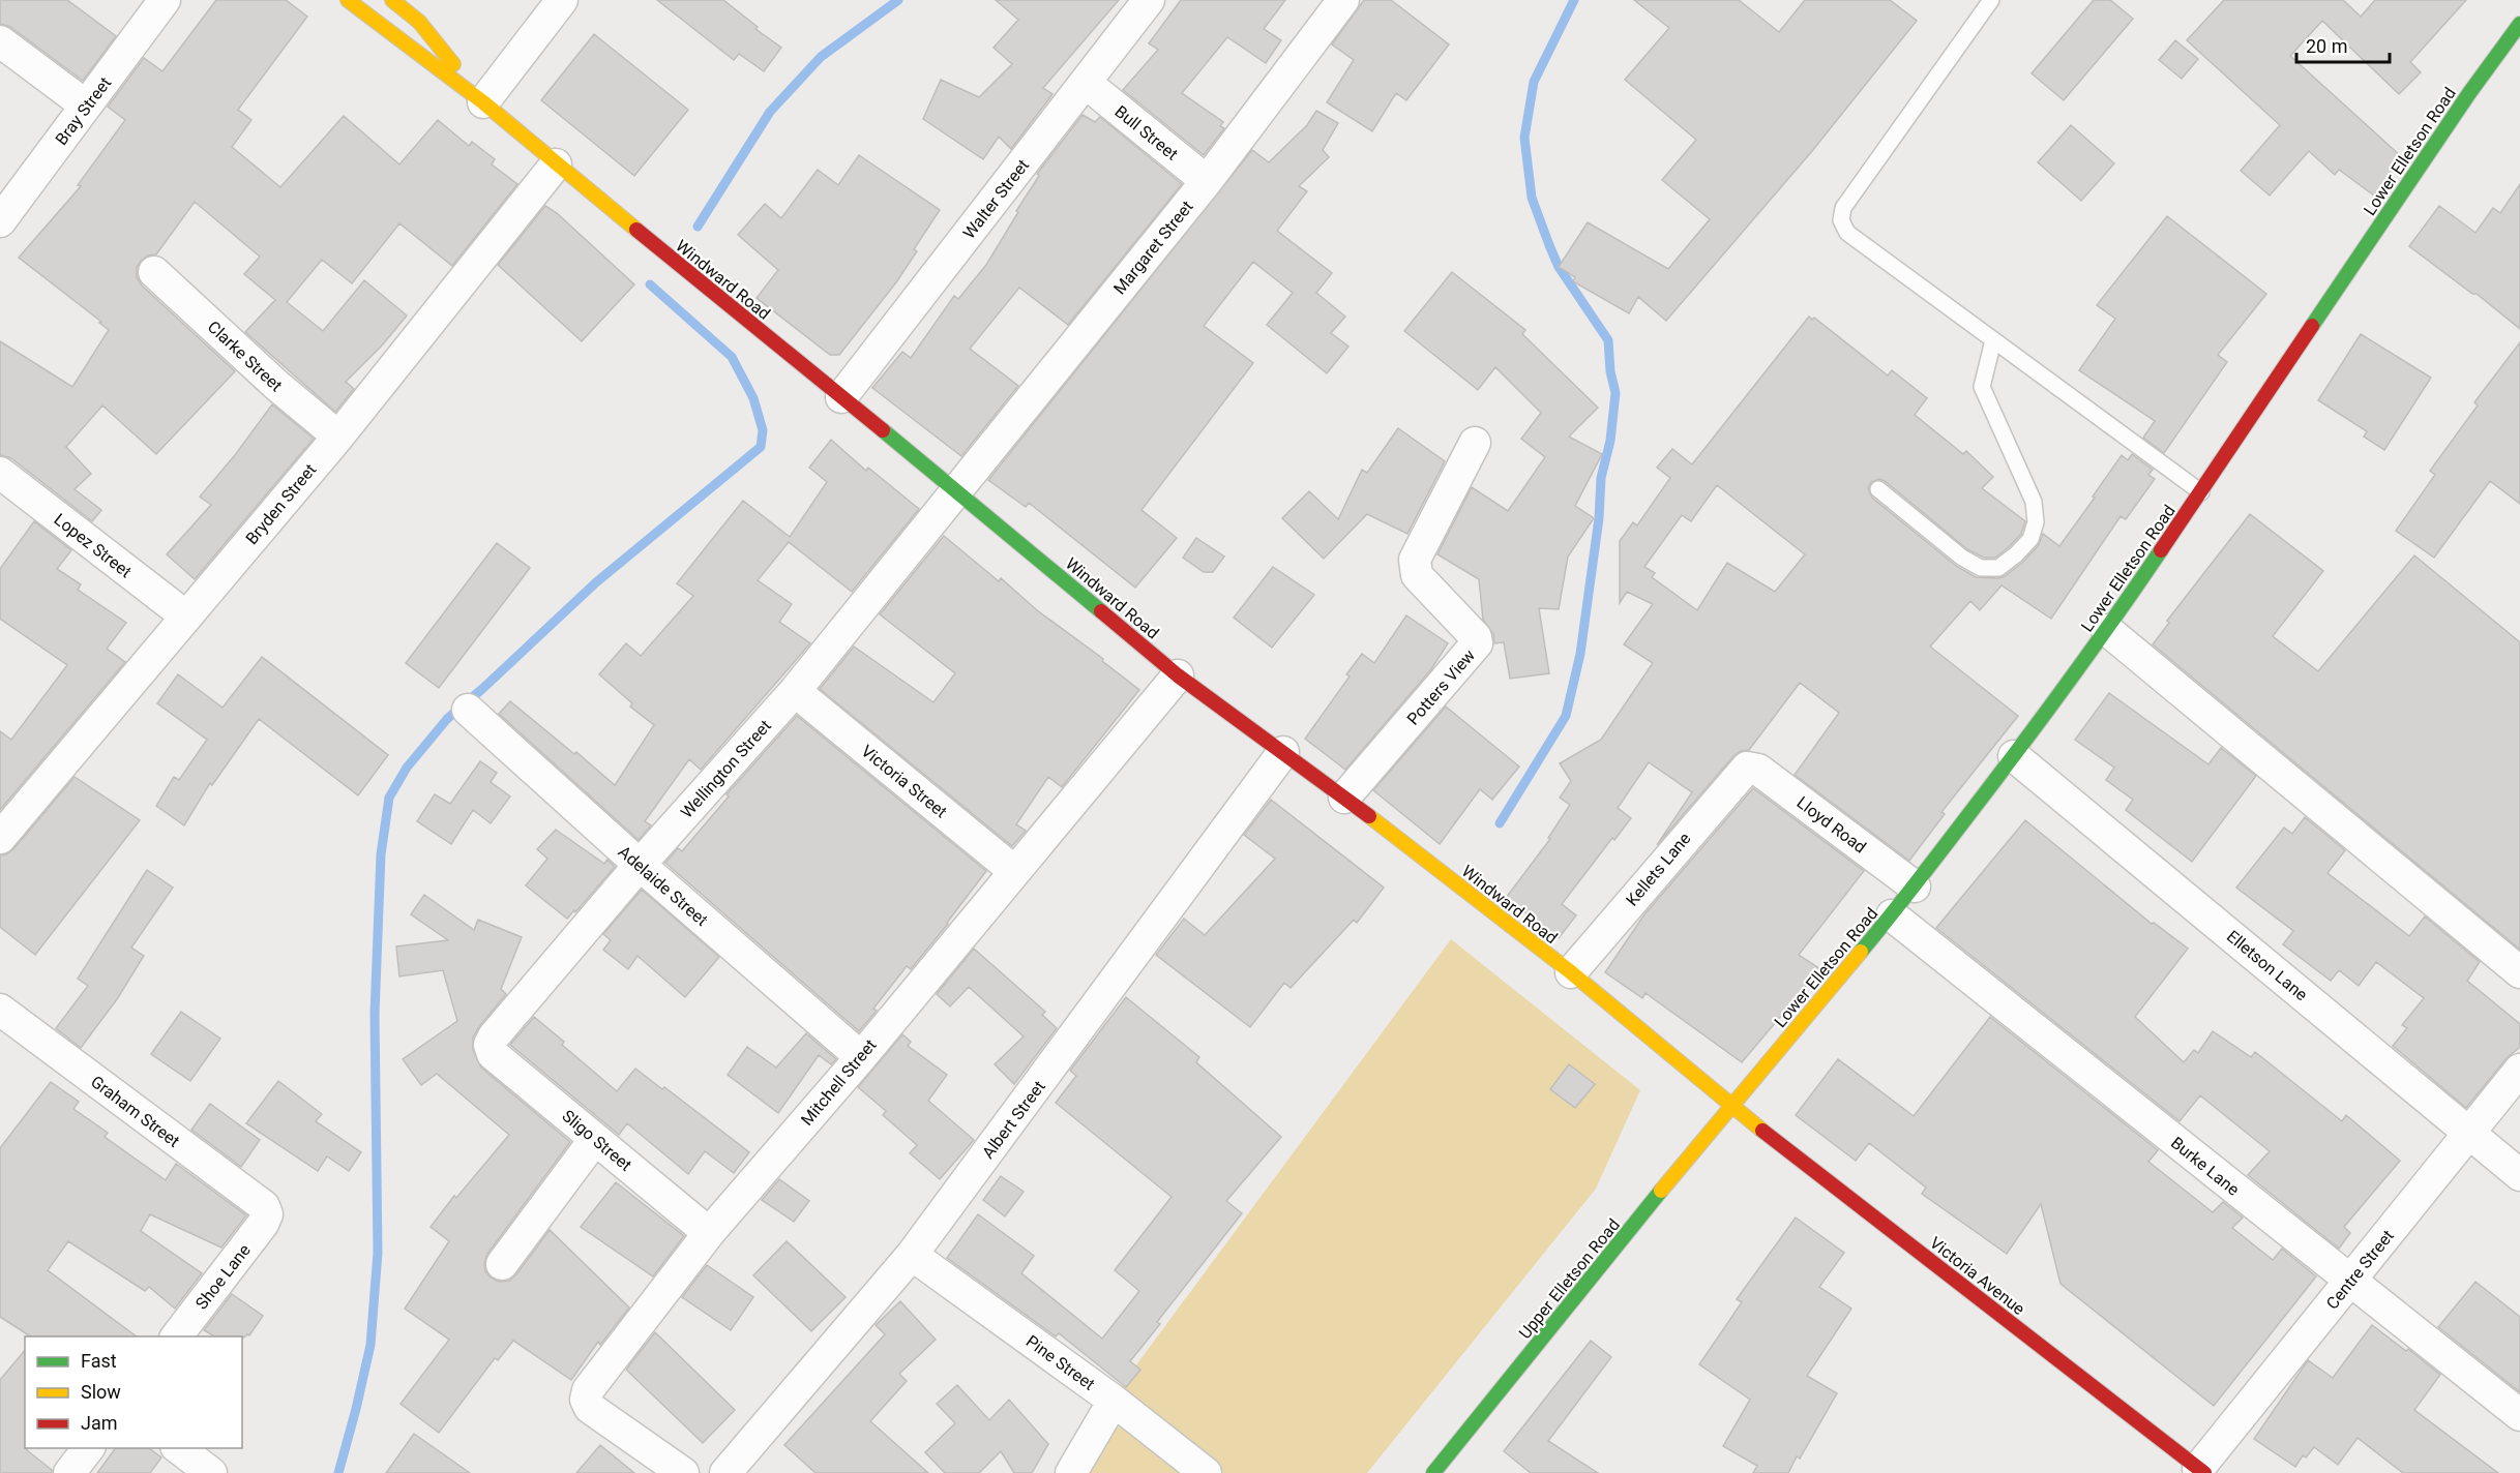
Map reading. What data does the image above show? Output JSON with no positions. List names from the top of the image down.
{
  "streets": {
    "main road": [
      "Lower Elletson Road",
      "Windward Road",
      "Victoria Avenue",
      "Upper Elletson Road"
    ],
    "street": [
      "Bray Street",
      "Bull Street",
      "Walter Street",
      "Margaret Street",
      "Clarke Street",
      "Bryden Street",
      "Lopez Street",
      "Potters View",
      "Wellington Street",
      "Victoria Street",
      "Lloyd Road",
      "Kellets Lane",
      "Adelaide Street",
      "Elletson Lane",
      "Mitchell Street",
      "Graham Street",
      "Albert Street",
      "Sligo Street",
      "Burke Lane",
      "Centre Street",
      "Shoe Lane",
      "Pine Street"
    ]
  },
  "crossings": [
    ["Bull Street", "Walter Street"],
    ["Bull Street", "Margaret Street"],
    ["Lower Elletson Road", "Windward Road"],
    ["Lower Elletson Road", "Lloyd Road"],
    ["Lower Elletson Road", "Elletson Lane"],
    ["Lower Elletson Road", "Burke Lane"],
    ["Lower Elletson Road", "Victoria Avenue"],
    ["Lower Elletson Road", "Upper Elletson Road"],
    ["Walter Street", "Windward Road"],
    ["Margaret Street", "Windward Road"],
    ["Margaret Street", "Wellington Street"],
    ["Windward Road", "Bryden Street"],
    ["Windward Road", "Potters View"],
    ["Windward Road", "Wellington Street"],
    ["Windward Road", "Kellets Lane"],
    ["Windward Road", "Mitchell Street"],
    ["Windward Road", "Albert Street"],
    ["Windward Road", "Victoria Avenue"],
    ["Windward Road", "Upper Elletson Road"],
    ["Clarke Street", "Bryden Street"],
    ["Bryden Street", "Lopez Street"],
    ["Wellington Street", "Victoria Street"],
    ["Wellington Street", "Adelaide Street"],
    ["Wellington Street", "Sligo Street"],
    ["Victoria Street", "Mitchell Street"],
    ["Lloyd Road", "Kellets Lane"],
    ["Adelaide Street", "Mitchell Street"],
    ["Elletson Lane", "Centre Street"],
    ["Mitchell Street", "Sligo Street"],
    ["Graham Street", "Shoe Lane"],
    ["Albert Street", "Pine Street"],
    ["Burke Lane", "Centre Street"],
    ["Centre Street", "Victoria Avenue"],
    ["Victoria Avenue", "Upper Elletson Road"]
  ],
  "legend": ["Fast", "Slow", "Jam"],
  "scale_bar": "20 m"
}
